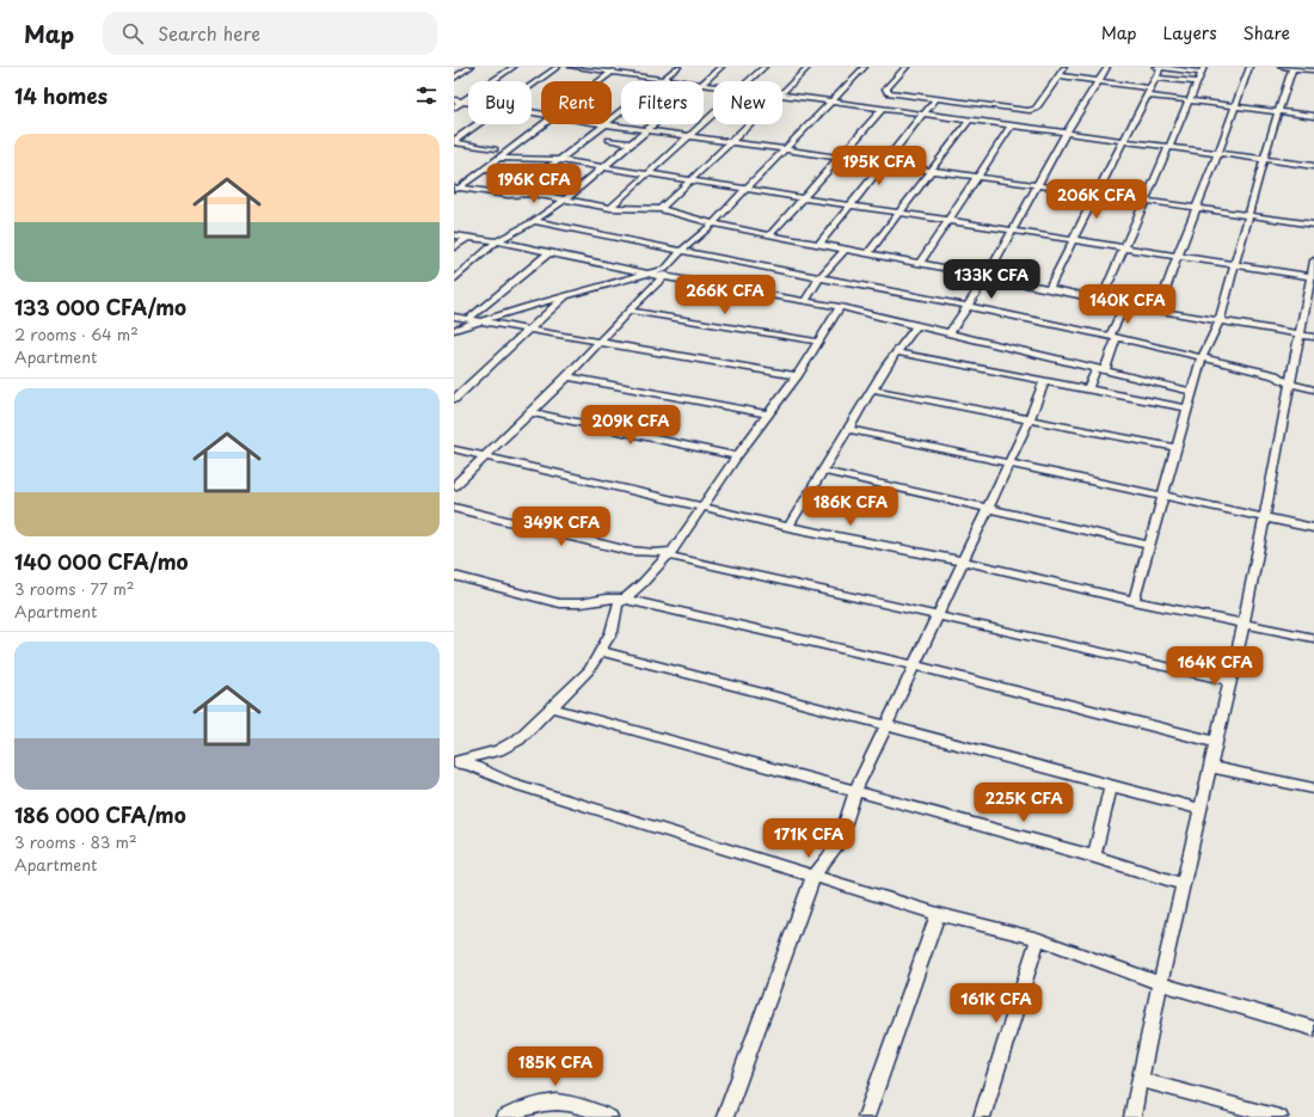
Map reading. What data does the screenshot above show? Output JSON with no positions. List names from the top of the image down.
{
  "page": {
    "header": "Map",
    "search": "Search here",
    "nav": ["Map", "Layers", "Share"],
    "heading": "14 homes",
    "chip": [
      "Buy",
      "Rent",
      "Filters",
      "New"
    ],
    "list": [
      {
        "name": "133 000 CFA/mo",
        "note": "2 rooms · 64 m² · Apartment"
      },
      {
        "name": "140 000 CFA/mo",
        "note": "3 rooms · 77 m² · Apartment"
      },
      {
        "name": "186 000 CFA/mo",
        "note": "3 rooms · 83 m² · Apartment"
      }
    ],
    "price": [
      "195K CFA",
      "196K CFA",
      "206K CFA",
      "133K CFA",
      "266K CFA",
      "140K CFA",
      "209K CFA",
      "186K CFA",
      "349K CFA",
      "164K CFA",
      "225K CFA",
      "171K CFA",
      "161K CFA",
      "185K CFA"
    ]
  }
}
